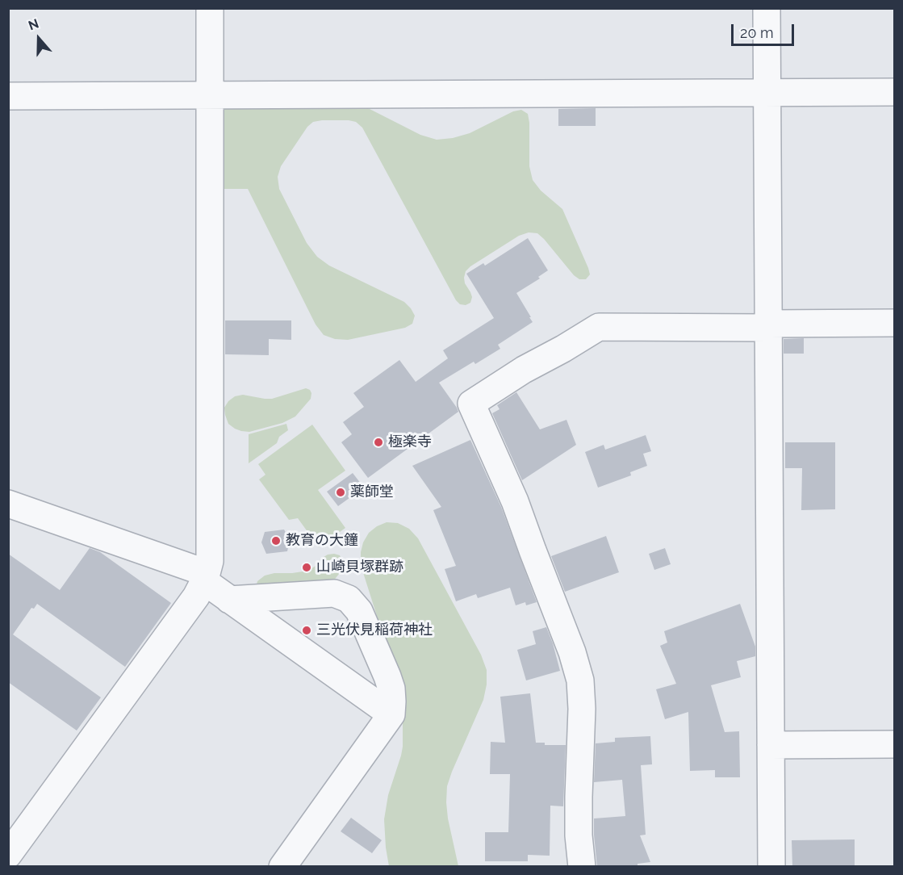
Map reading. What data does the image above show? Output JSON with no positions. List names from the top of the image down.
{
  "places": [
    "極楽寺",
    "薬師堂",
    "教育の大鐘",
    "山崎貝塚群跡",
    "三光伏見稲荷神社"
  ],
  "scale_bar": "20 m",
  "north": "top"
}
